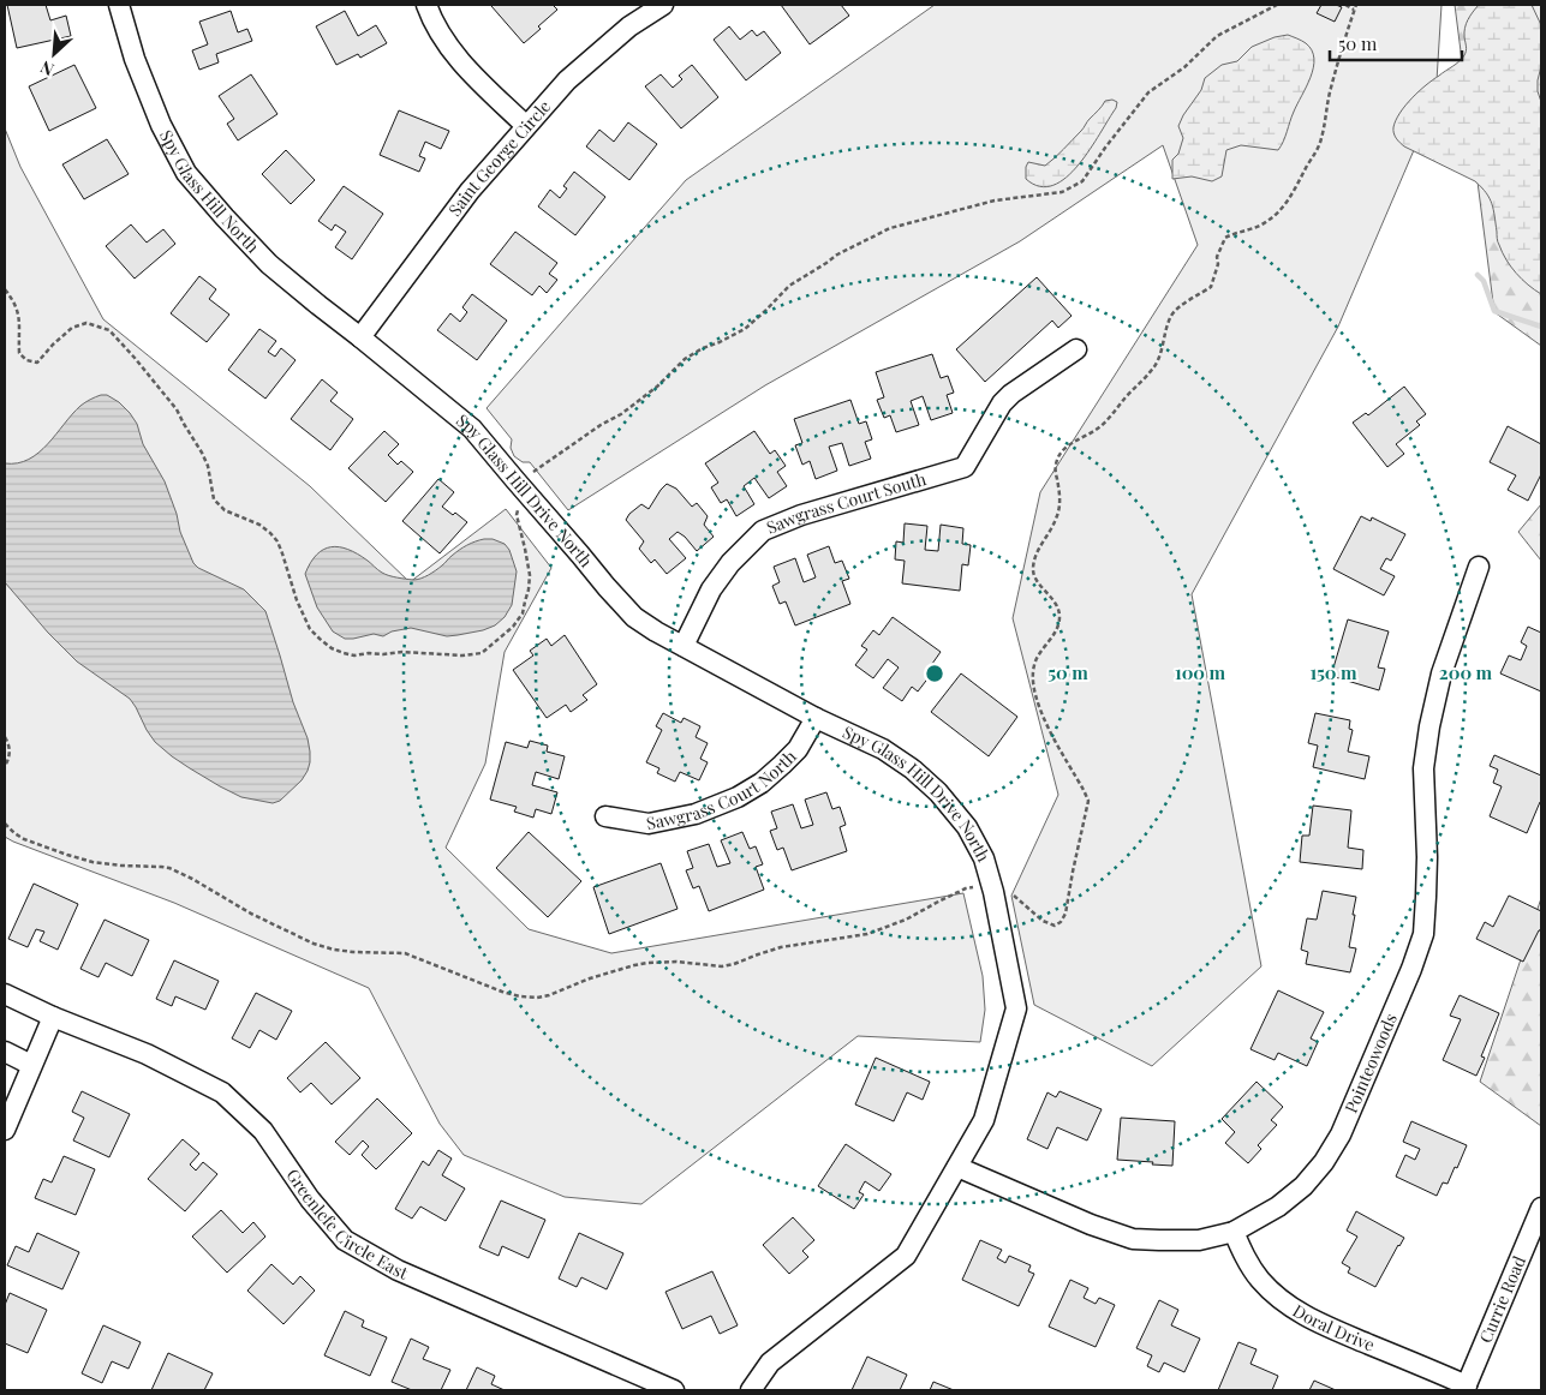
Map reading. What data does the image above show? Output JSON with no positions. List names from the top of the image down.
{
  "streets": {
    "street": [
      "Saint George Circle",
      "Spy Glass Hill North",
      "Spy Glass Hill Drive North",
      "Sawgrass Court South",
      "Sawgrass Court North",
      "Pointeowoods",
      "Greenlefe Circle East",
      "Currie Road",
      "Doral Drive"
    ]
  },
  "crossings": [
    ["Saint George Circle", "Spy Glass Hill North"],
    ["Saint George Circle", "Spy Glass Hill Drive North"],
    ["Spy Glass Hill North", "Spy Glass Hill Drive North"],
    ["Spy Glass Hill Drive North", "Sawgrass Court South"],
    ["Spy Glass Hill Drive North", "Sawgrass Court North"],
    ["Spy Glass Hill Drive North", "Pointeowoods"],
    ["Pointeowoods", "Doral Drive"],
    ["Currie Road", "Doral Drive"]
  ],
  "scale_bar": "50 m",
  "north": "bottom left",
  "rings": [
    "50 m",
    "100 m",
    "150 m",
    "200 m"
  ]
}
